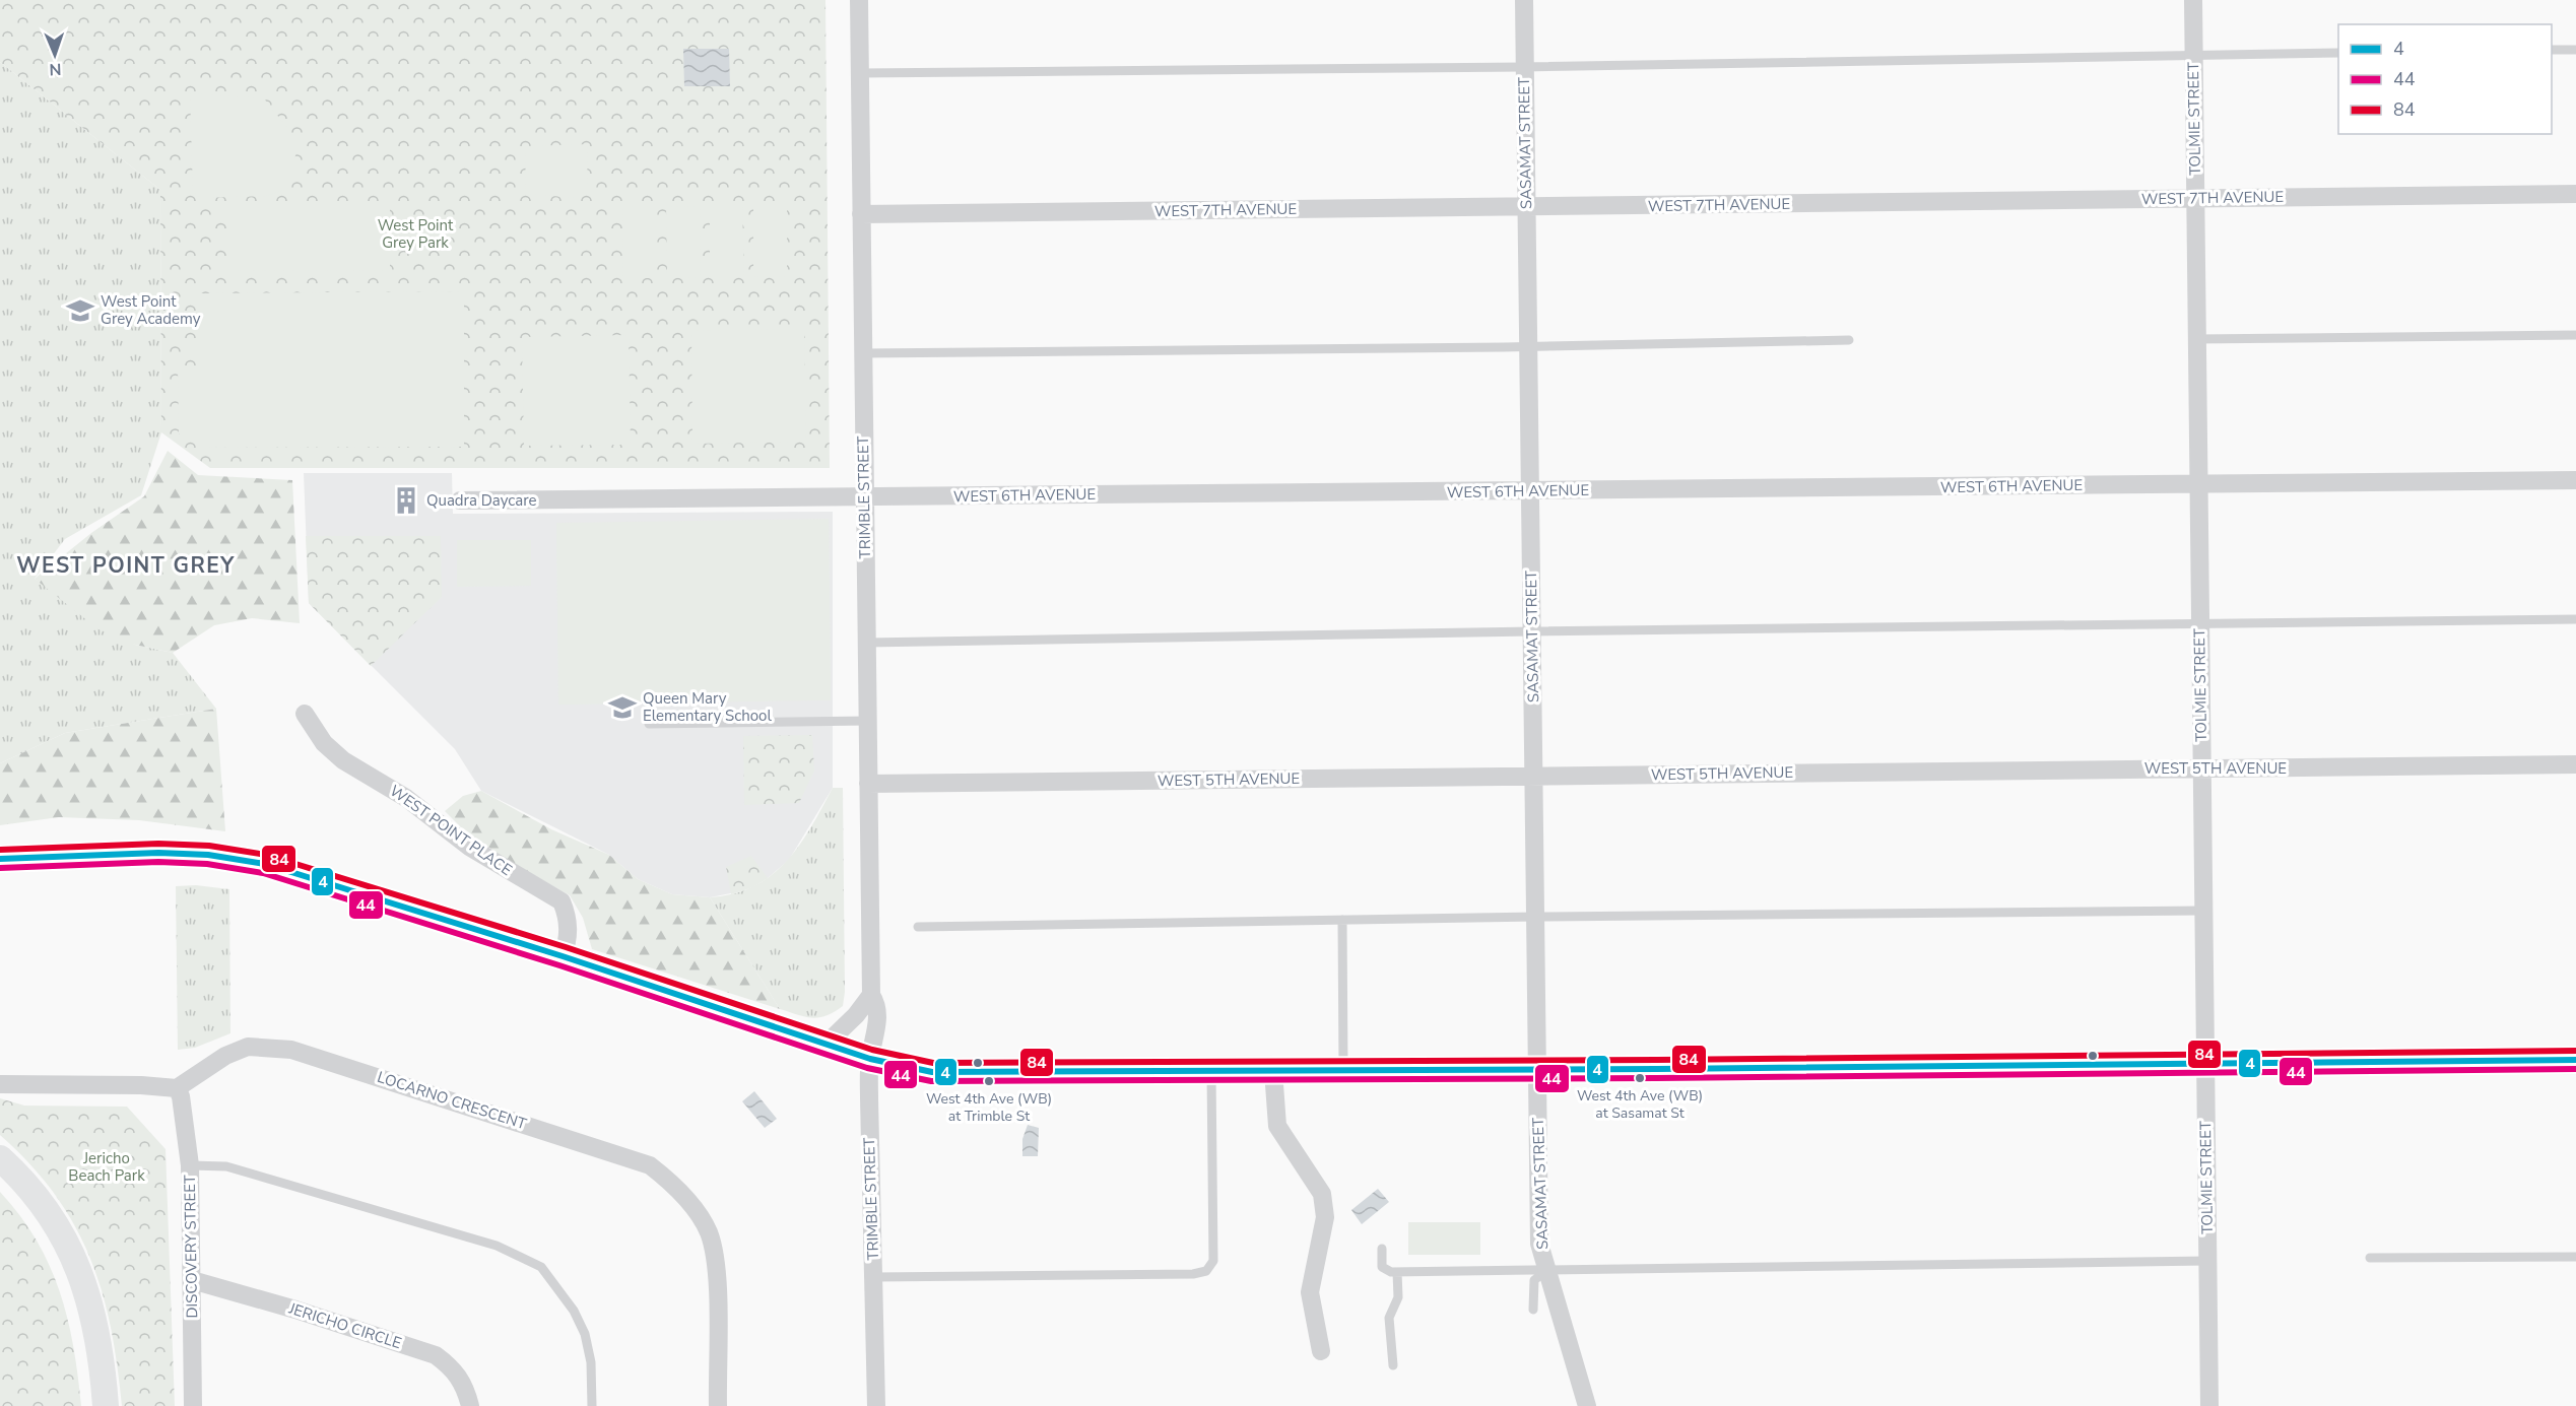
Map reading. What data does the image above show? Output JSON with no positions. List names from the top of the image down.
{
  "streets": {
    "street": [
      "TOLMIE STREET",
      "SASAMAT STREET",
      "WEST 7TH AVENUE",
      "WEST 6TH AVENUE",
      "TRIMBLE STREET",
      "WEST 5TH AVENUE",
      "WEST POINT PLACE",
      "LOCARNO CRESCENT",
      "DISCOVERY STREET",
      "JERICHO CIRCLE"
    ]
  },
  "crossings": [
    ["TOLMIE STREET", "WEST 7TH AVENUE"],
    ["TOLMIE STREET", "WEST 6TH AVENUE"],
    ["TOLMIE STREET", "WEST 5TH AVENUE"],
    ["SASAMAT STREET", "WEST 7TH AVENUE"],
    ["SASAMAT STREET", "WEST 6TH AVENUE"],
    ["SASAMAT STREET", "WEST 5TH AVENUE"],
    ["WEST 7TH AVENUE", "TRIMBLE STREET"],
    ["WEST 6TH AVENUE", "TRIMBLE STREET"],
    ["TRIMBLE STREET", "WEST 5TH AVENUE"],
    ["LOCARNO CRESCENT", "DISCOVERY STREET"],
    ["DISCOVERY STREET", "JERICHO CIRCLE"]
  ],
  "districts": ["WEST POINT GREY"],
  "parks": ["West Point Grey Park", "Jericho Beach Park"],
  "places": {
    "school or university": ["West Point Grey Academy", "Queen Mary Elementary School"],
    "building": ["Quadra Daycare"],
    "other": ["West 4th Ave (WB) at Sasamat St", "West 4th Ave (WB) at Trimble St"]
  },
  "lines": ["transit line 84", "transit line 4", "transit line 44"],
  "legend": ["4", "44", "84"],
  "north": "bottom"
}
